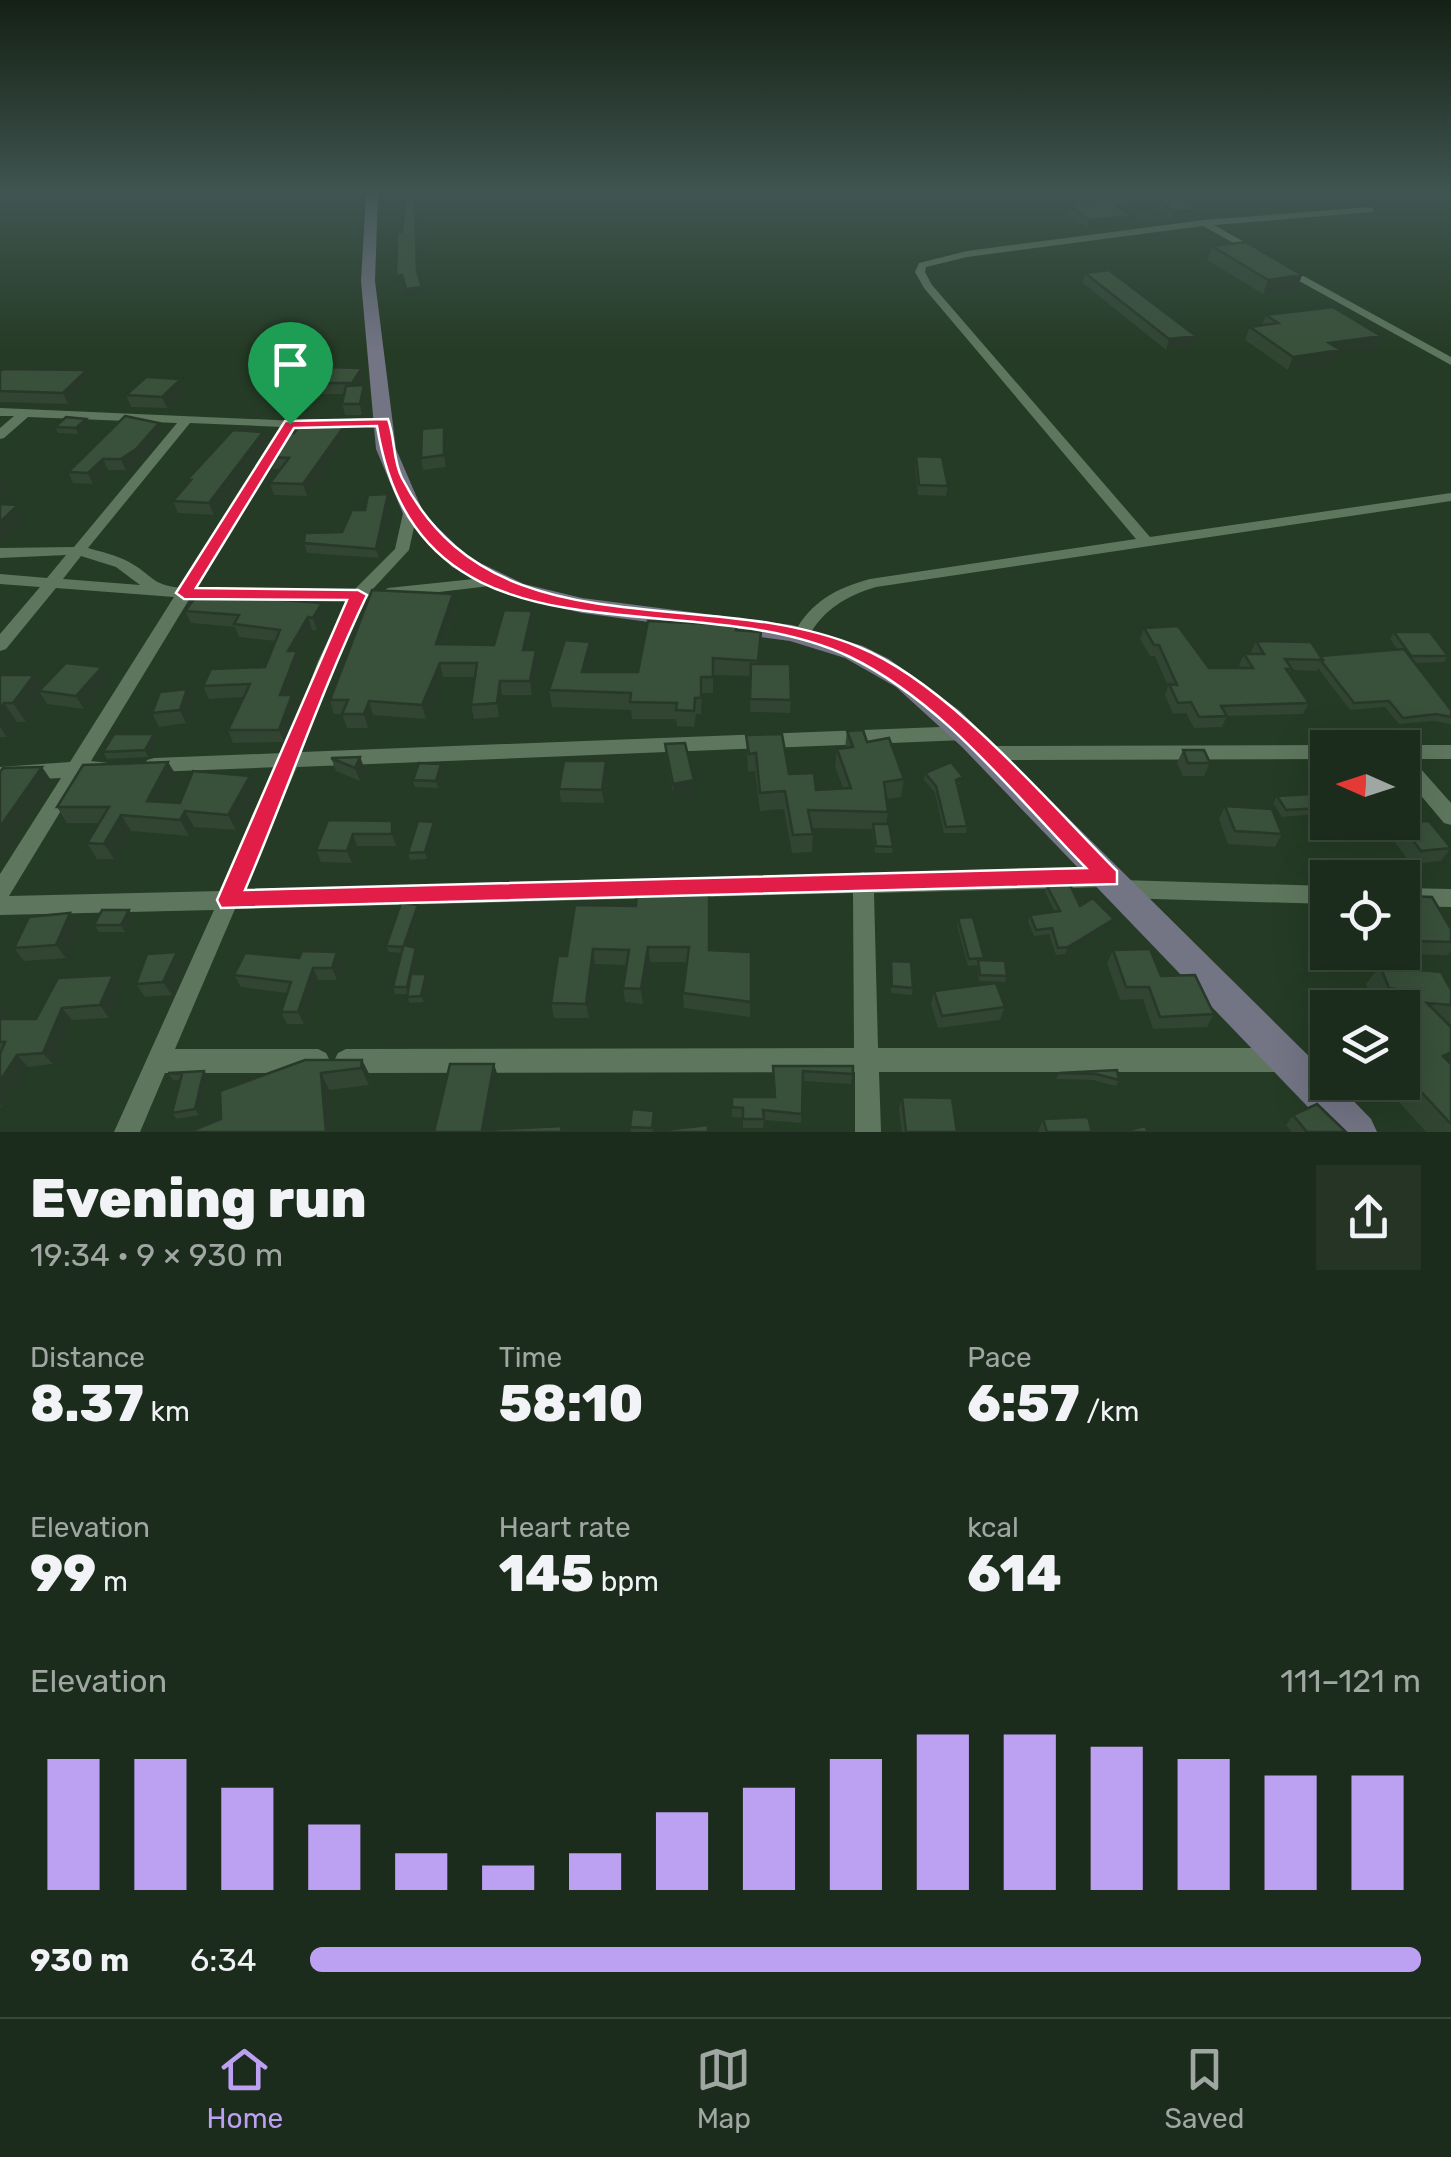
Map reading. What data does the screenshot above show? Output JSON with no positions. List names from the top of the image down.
{
  "north": "left",
  "page": {
    "heading": ["Evening run", "19:34 · 9 × 930 m"],
    "stats": [
      ["Distance", "8.37 km"],
      ["Time", "58:10"],
      ["Pace", "6:57 /km"],
      ["Elevation", "99 m"],
      ["Heart rate", "145 bpm"],
      ["kcal", "614"]
    ],
    "chart": ["Elevation", "111–121 m"],
    "list": [
      {
        "name": "930 m",
        "note": "6:34"
      }
    ],
    "tabs": ["Home", "Map", "Saved"]
  }
}
